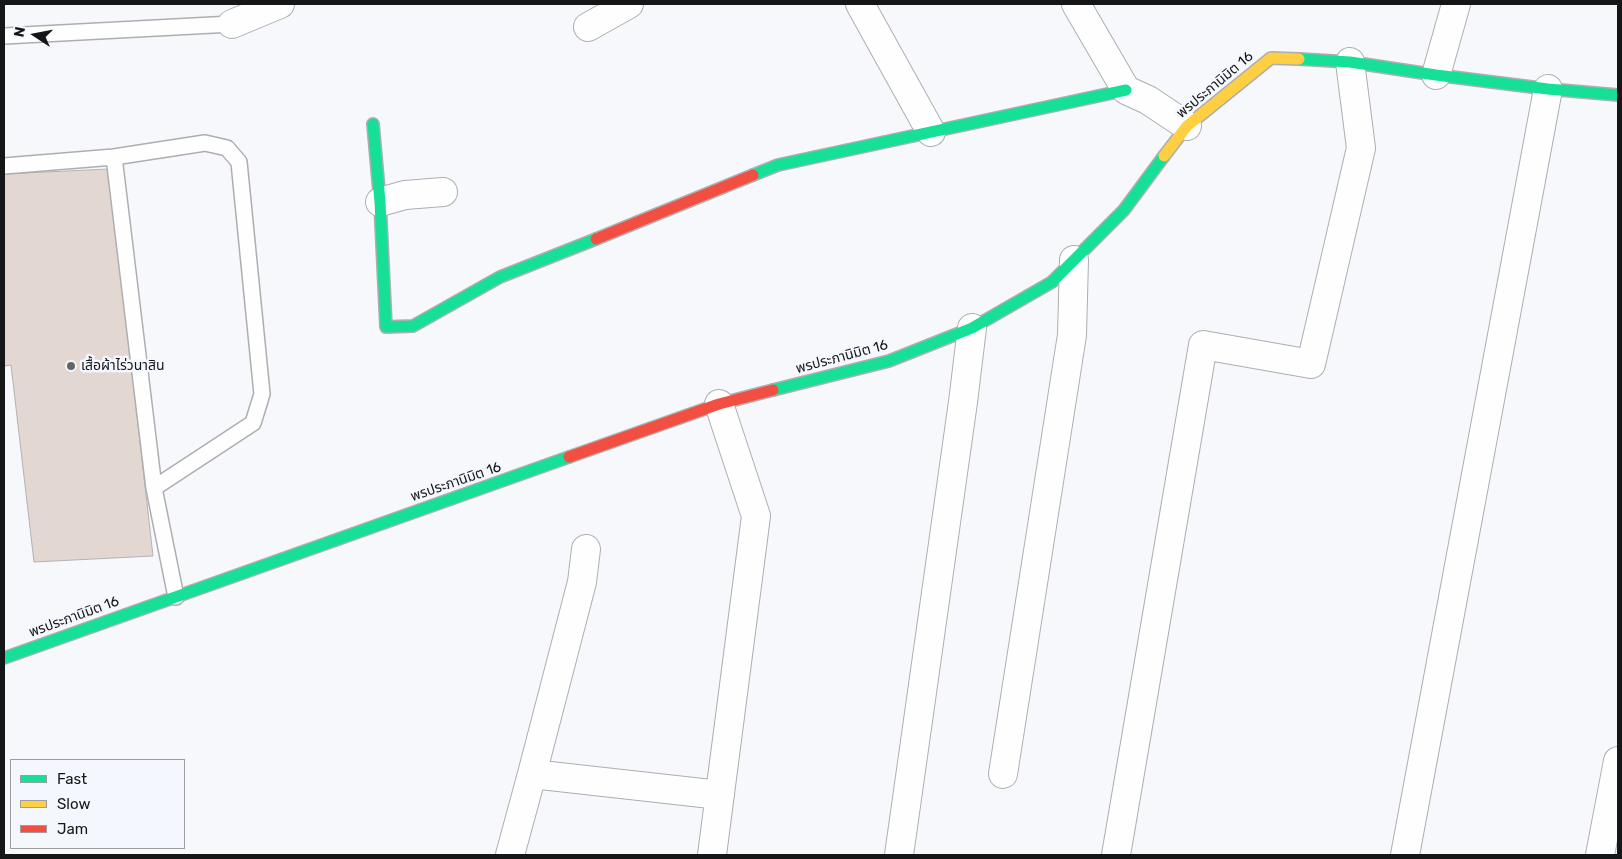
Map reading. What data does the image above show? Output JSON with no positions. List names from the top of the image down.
{
  "streets": {
    "street": ["พรประภานิมิต 16"]
  },
  "places": ["เสื้อผ้าไร่วนาสิน"],
  "legend": ["Fast", "Slow", "Jam"],
  "north": "left"
}
